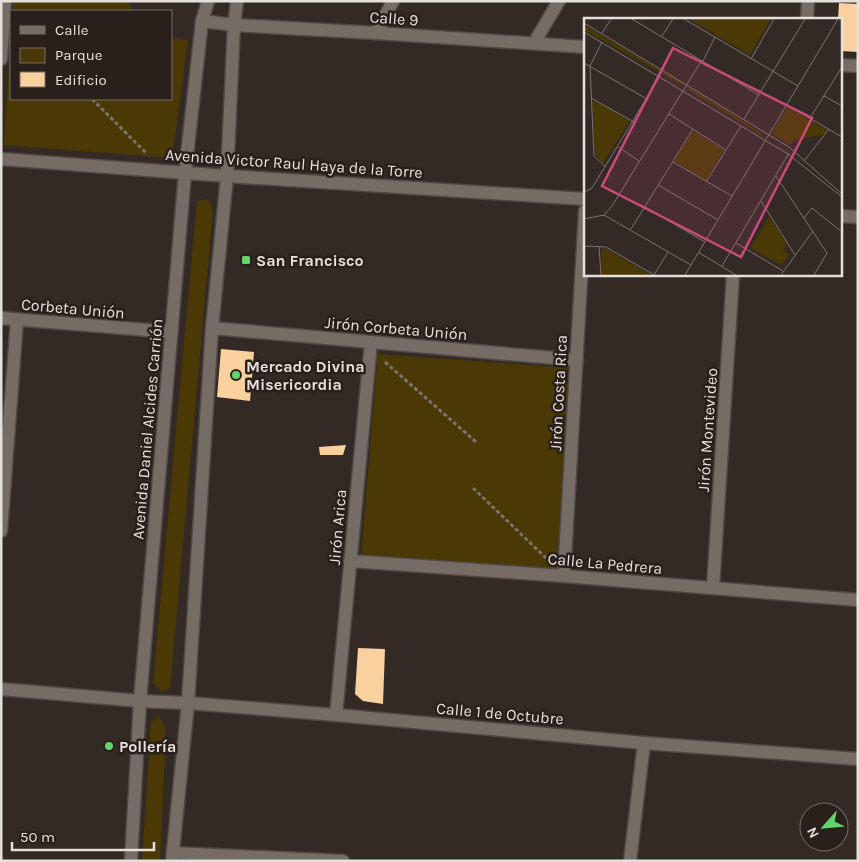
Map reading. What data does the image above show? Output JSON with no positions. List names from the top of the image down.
{
  "streets": {
    "street": [
      "Calle 9",
      "Avenida Victor Raul Haya de la Torre",
      "Corbeta Unión",
      "Jirón Corbeta Unión",
      "Jirón Costa Rica",
      "Avenida Daniel Alcides Carrión",
      "Jirón Montevideo",
      "Jirón Arica",
      "Calle La Pedrera",
      "Calle 1 de Octubre"
    ]
  },
  "crossings": [
    ["Calle 9", "Avenida Daniel Alcides Carrión"],
    ["Avenida Victor Raul Haya de la Torre", "Avenida Daniel Alcides Carrión"],
    ["Corbeta Unión", "Avenida Daniel Alcides Carrión"],
    ["Jirón Corbeta Unión", "Jirón Costa Rica"],
    ["Jirón Corbeta Unión", "Jirón Arica"],
    ["Jirón Costa Rica", "Calle La Pedrera"],
    ["Avenida Daniel Alcides Carrión", "Calle 1 de Octubre"],
    ["Jirón Montevideo", "Calle La Pedrera"],
    ["Jirón Arica", "Calle La Pedrera"],
    ["Jirón Arica", "Calle 1 de Octubre"]
  ],
  "places": {
    "transit": ["San Francisco"],
    "other": ["Mercado Divina Misericordia", "Pollería"]
  },
  "legend": ["Calle", "Parque", "Edificio"],
  "scale_bar": "50 m",
  "north": "bottom left"
}
